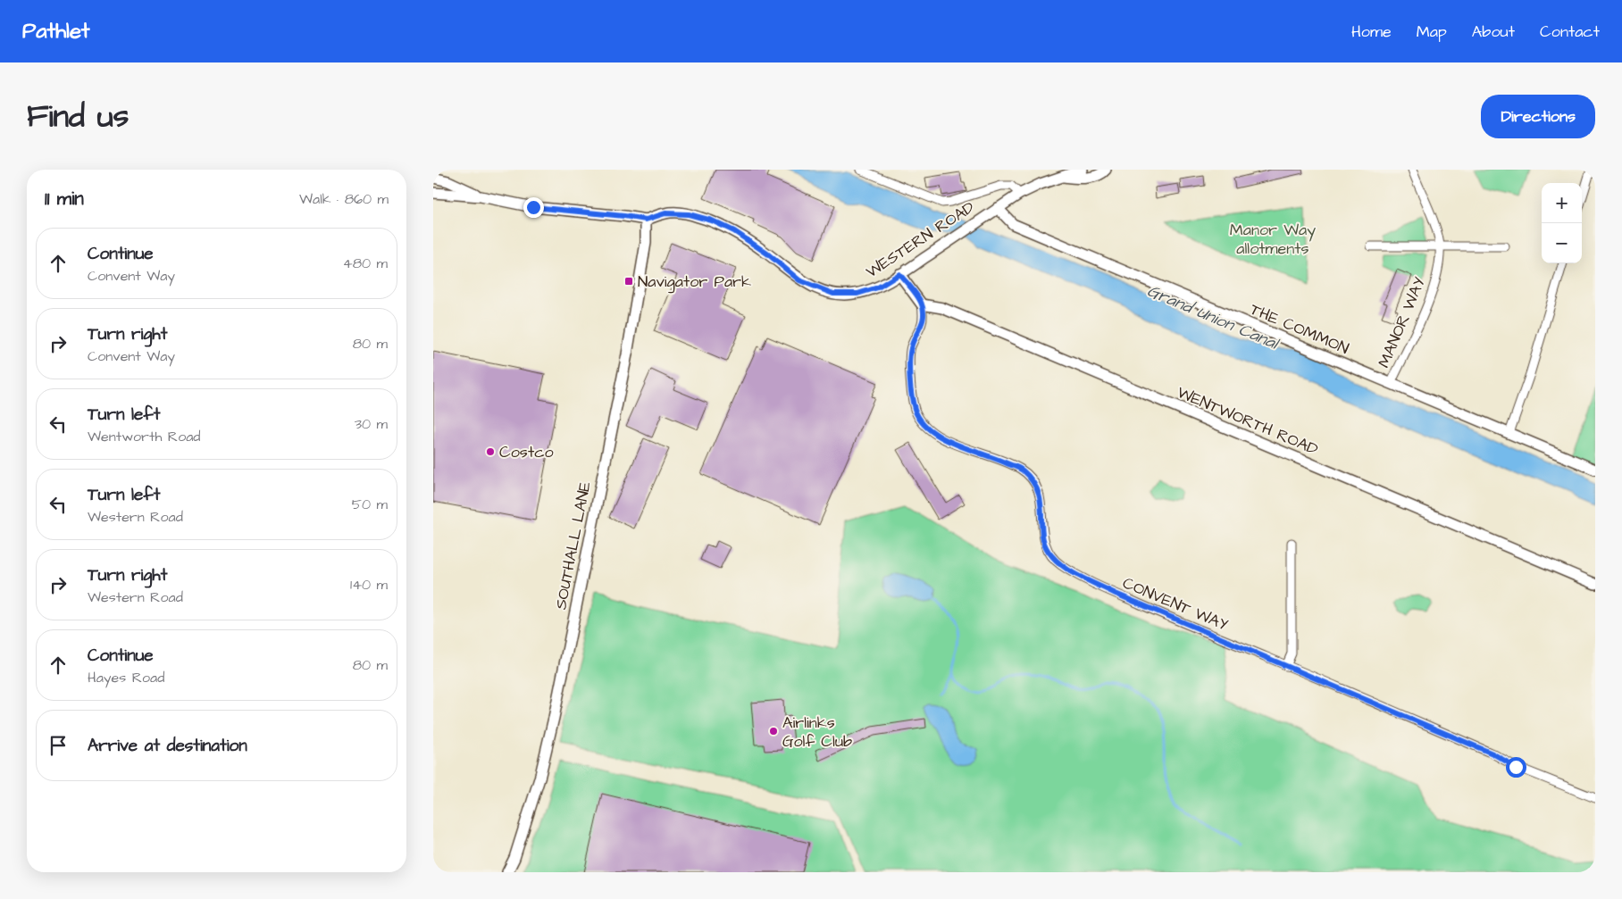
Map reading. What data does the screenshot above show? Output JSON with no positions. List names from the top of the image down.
{
  "streets": {
    "street": [
      "WESTERN ROAD",
      "MANOR WAY",
      "THE COMMON",
      "WENTWORTH ROAD",
      "SOUTHALL LANE",
      "CONVENT WAY"
    ]
  },
  "crossings": [
    ["WESTERN ROAD", "THE COMMON"],
    ["WESTERN ROAD", "SOUTHALL LANE"],
    ["MANOR WAY", "THE COMMON"],
    ["WENTWORTH ROAD", "CONVENT WAY"]
  ],
  "water": ["Grand Union Canal"],
  "parks": ["Manor Way allotments"],
  "places": {
    "transit": ["Navigator Park"],
    "other": ["Costco", "Airlinks Golf Club"]
  },
  "page": {
    "header": "Pathlet",
    "nav": [
      "Home",
      "Map",
      "About",
      "Contact"
    ],
    "title": "Find us",
    "buttons": "Directions",
    "heading": ["11 min", "Walk · 860 m"],
    "map_buttons": ["+", "−"],
    "list": [
      ["Continue", "Convent Way", "480 m"],
      ["Turn right", "Convent Way", "80 m"],
      ["Turn left", "Wentworth Road", "30 m"],
      ["Turn left", "Western Road", "50 m"],
      ["Turn right", "Western Road", "140 m"],
      ["Continue", "Hayes Road", "80 m"],
      "Arrive at destination"
    ]
  }
}
